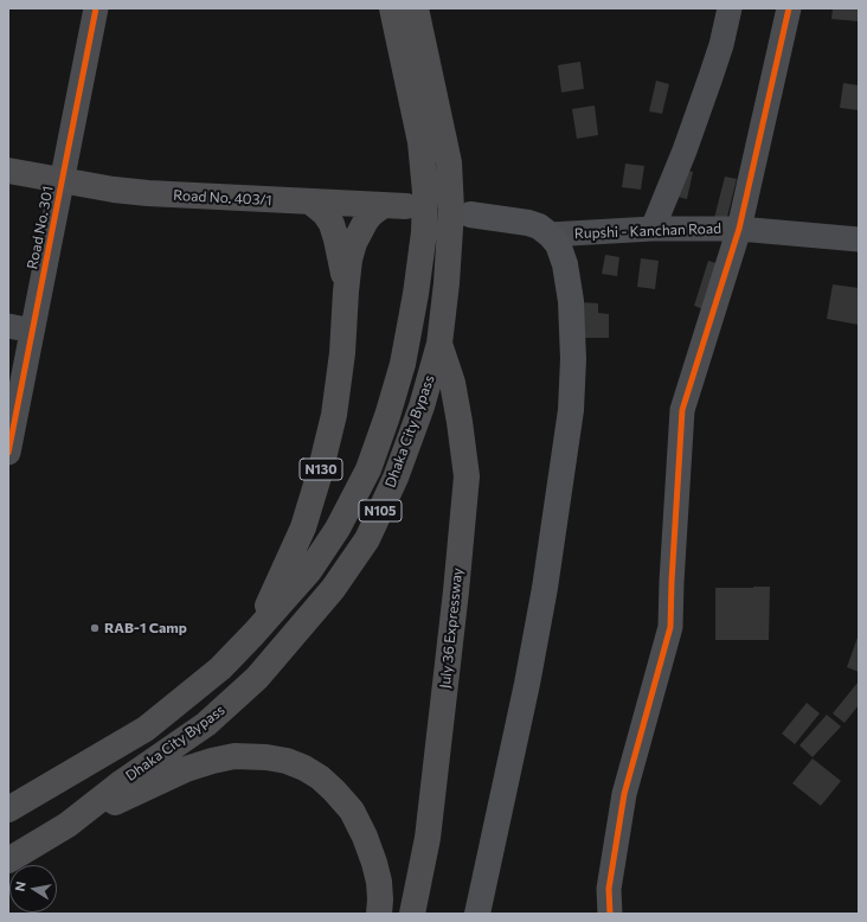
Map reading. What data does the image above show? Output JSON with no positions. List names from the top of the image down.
{
  "streets": {
    "highway": [
      "Road No. 403/1",
      "Dhaka City Bypass",
      "N130",
      "N105",
      "July 36 Expressway"
    ],
    "street": ["Road No. 301", "Rupshi - Kanchan Road"]
  },
  "crossings": [
    ["Road No. 403/1", "Road No. 301"],
    ["Road No. 403/1", "N130"],
    ["Road No. 301", "N130"],
    ["Dhaka City Bypass", "N130"],
    ["Dhaka City Bypass", "July 36 Expressway"]
  ],
  "places": ["RAB-1 Camp"],
  "north": "left"
}
